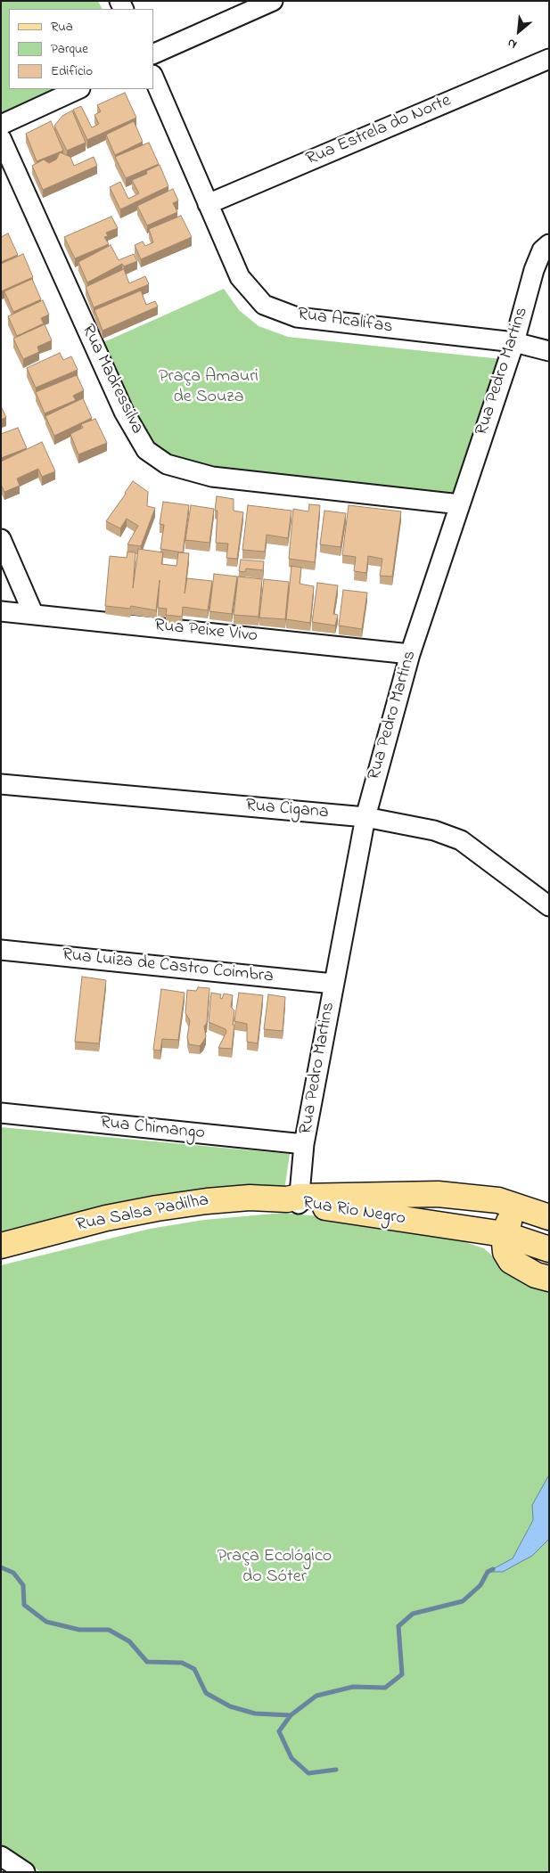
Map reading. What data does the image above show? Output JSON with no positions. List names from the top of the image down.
{
  "streets": {
    "main road": ["Rua Rio Negro", "Rua Salsa Padilha"],
    "street": [
      "Rua Estrela do Norte",
      "Rua Acalifas",
      "Rua Pedro Martins",
      "Rua Madressilva",
      "Rua Peixe Vivo",
      "Rua Cigana",
      "Rua Luiza de Castro Coimbra",
      "Rua Chimango"
    ]
  },
  "crossings": [
    ["Rua Estrela do Norte", "Rua Acalifas"],
    ["Rua Acalifas", "Rua Pedro Martins"],
    ["Rua Pedro Martins", "Rua Madressilva"],
    ["Rua Pedro Martins", "Rua Peixe Vivo"],
    ["Rua Pedro Martins", "Rua Cigana"],
    ["Rua Pedro Martins", "Rua Luiza de Castro Coimbra"],
    ["Rua Pedro Martins", "Rua Chimango"],
    ["Rua Pedro Martins", "Rua Rio Negro"],
    ["Rua Pedro Martins", "Rua Salsa Padilha"],
    ["Rua Rio Negro", "Rua Salsa Padilha"]
  ],
  "parks": ["Praça Amauri de Souza", "Praça Ecológico do Sóter"],
  "legend": ["Rua", "Parque", "Edifício"],
  "north": "bottom left"
}
